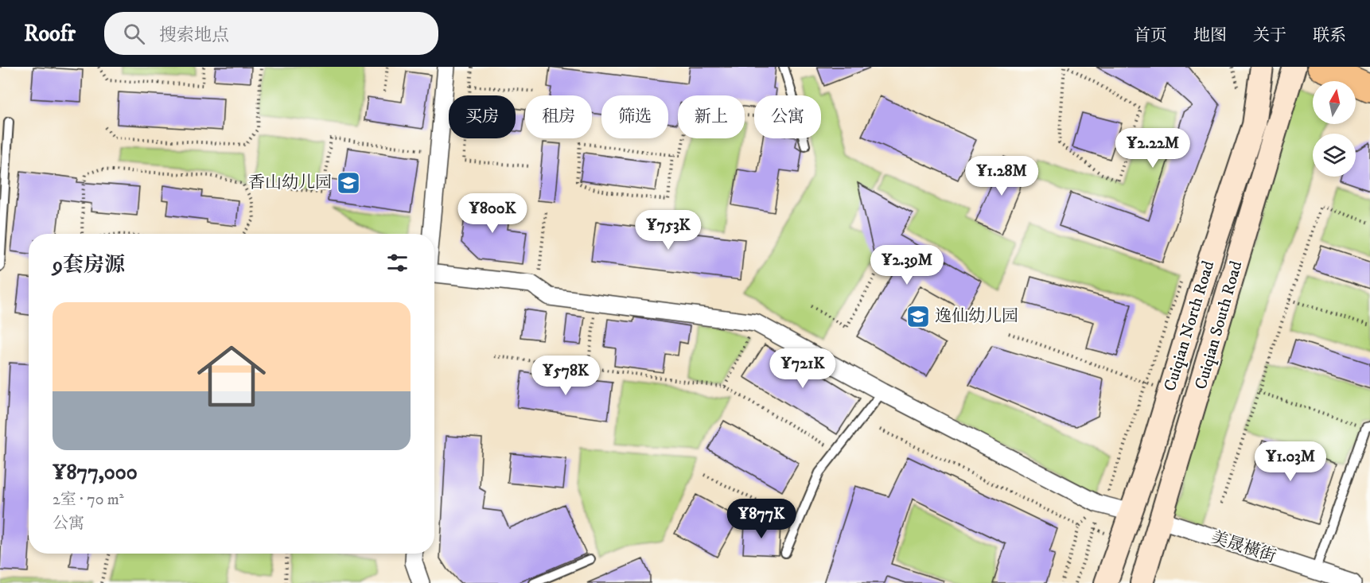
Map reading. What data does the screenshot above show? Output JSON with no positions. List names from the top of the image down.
{
  "streets": {
    "main road": ["Cuiqian South Road", "Cuiqian North Road"],
    "street": ["美晟橫街"]
  },
  "crossings": [
    ["Cuiqian South Road", "美晟橫街"]
  ],
  "places": {
    "school or university": ["香山幼儿园", "逸仙幼儿园"]
  },
  "north": "top",
  "page": {
    "header": "Roofr",
    "search": "搜索地点",
    "nav": [
      "首页",
      "地图",
      "关于",
      "联系"
    ],
    "chip": [
      "买房",
      "租房",
      "筛选",
      "新上",
      "公寓"
    ],
    "price": [
      "¥2.22M",
      "¥1.28M",
      "¥800K",
      "¥753K",
      "¥2.39M",
      "¥721K",
      "¥578K",
      "¥1.03M",
      "¥877K"
    ],
    "heading": "9套房源",
    "list": [
      {
        "name": "¥877,000",
        "note": "2室 · 70 m² · 公寓"
      }
    ]
  }
}
